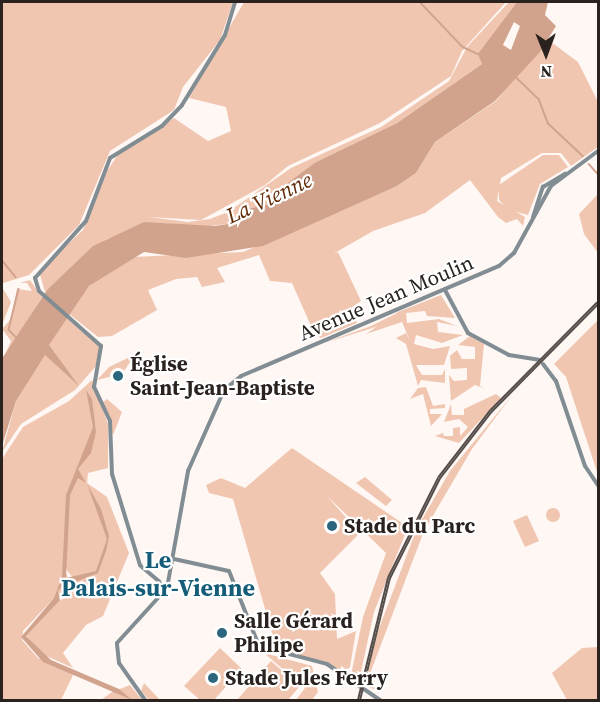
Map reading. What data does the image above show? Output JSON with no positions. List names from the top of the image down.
{
  "streets": {
    "main road": ["Avenue Jean Moulin"]
  },
  "districts": ["Le Palais-sur-Vienne"],
  "water": ["La Vienne"],
  "places": [
    "Église Saint-Jean-Baptiste",
    "Stade du Parc",
    "Salle Gérard Philipe",
    "Stade Jules Ferry"
  ],
  "north": "bottom"
}
